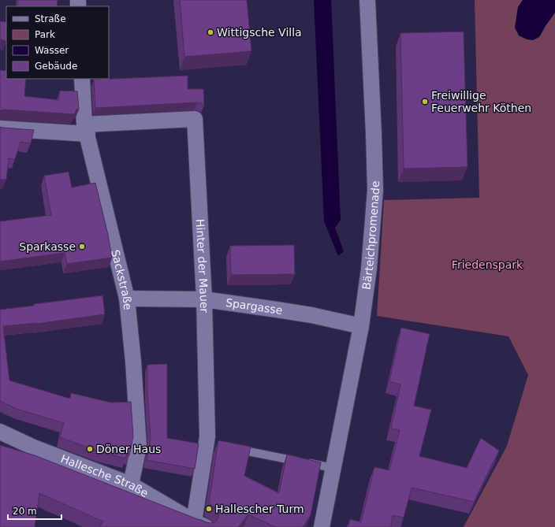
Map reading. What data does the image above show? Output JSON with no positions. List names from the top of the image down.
{
  "streets": {
    "street": [
      "Bärteichpromenade",
      "Hinter der Mauer",
      "Sackstraße",
      "Spargasse",
      "Hallesche Straße"
    ]
  },
  "crossings": [
    ["Bärteichpromenade", "Spargasse"],
    ["Hinter der Mauer", "Sackstraße"],
    ["Hinter der Mauer", "Spargasse"],
    ["Hinter der Mauer", "Hallesche Straße"],
    ["Sackstraße", "Spargasse"],
    ["Sackstraße", "Hallesche Straße"]
  ],
  "parks": ["Friedenspark"],
  "places": [
    "Wittigsche Villa",
    "Freiwillige Feuerwehr Köthen",
    "Sparkasse",
    "Döner Haus",
    "Hallescher Turm"
  ],
  "legend": [
    "Straße",
    "Park",
    "Wasser",
    "Gebäude"
  ],
  "scale_bar": "20 m"
}
